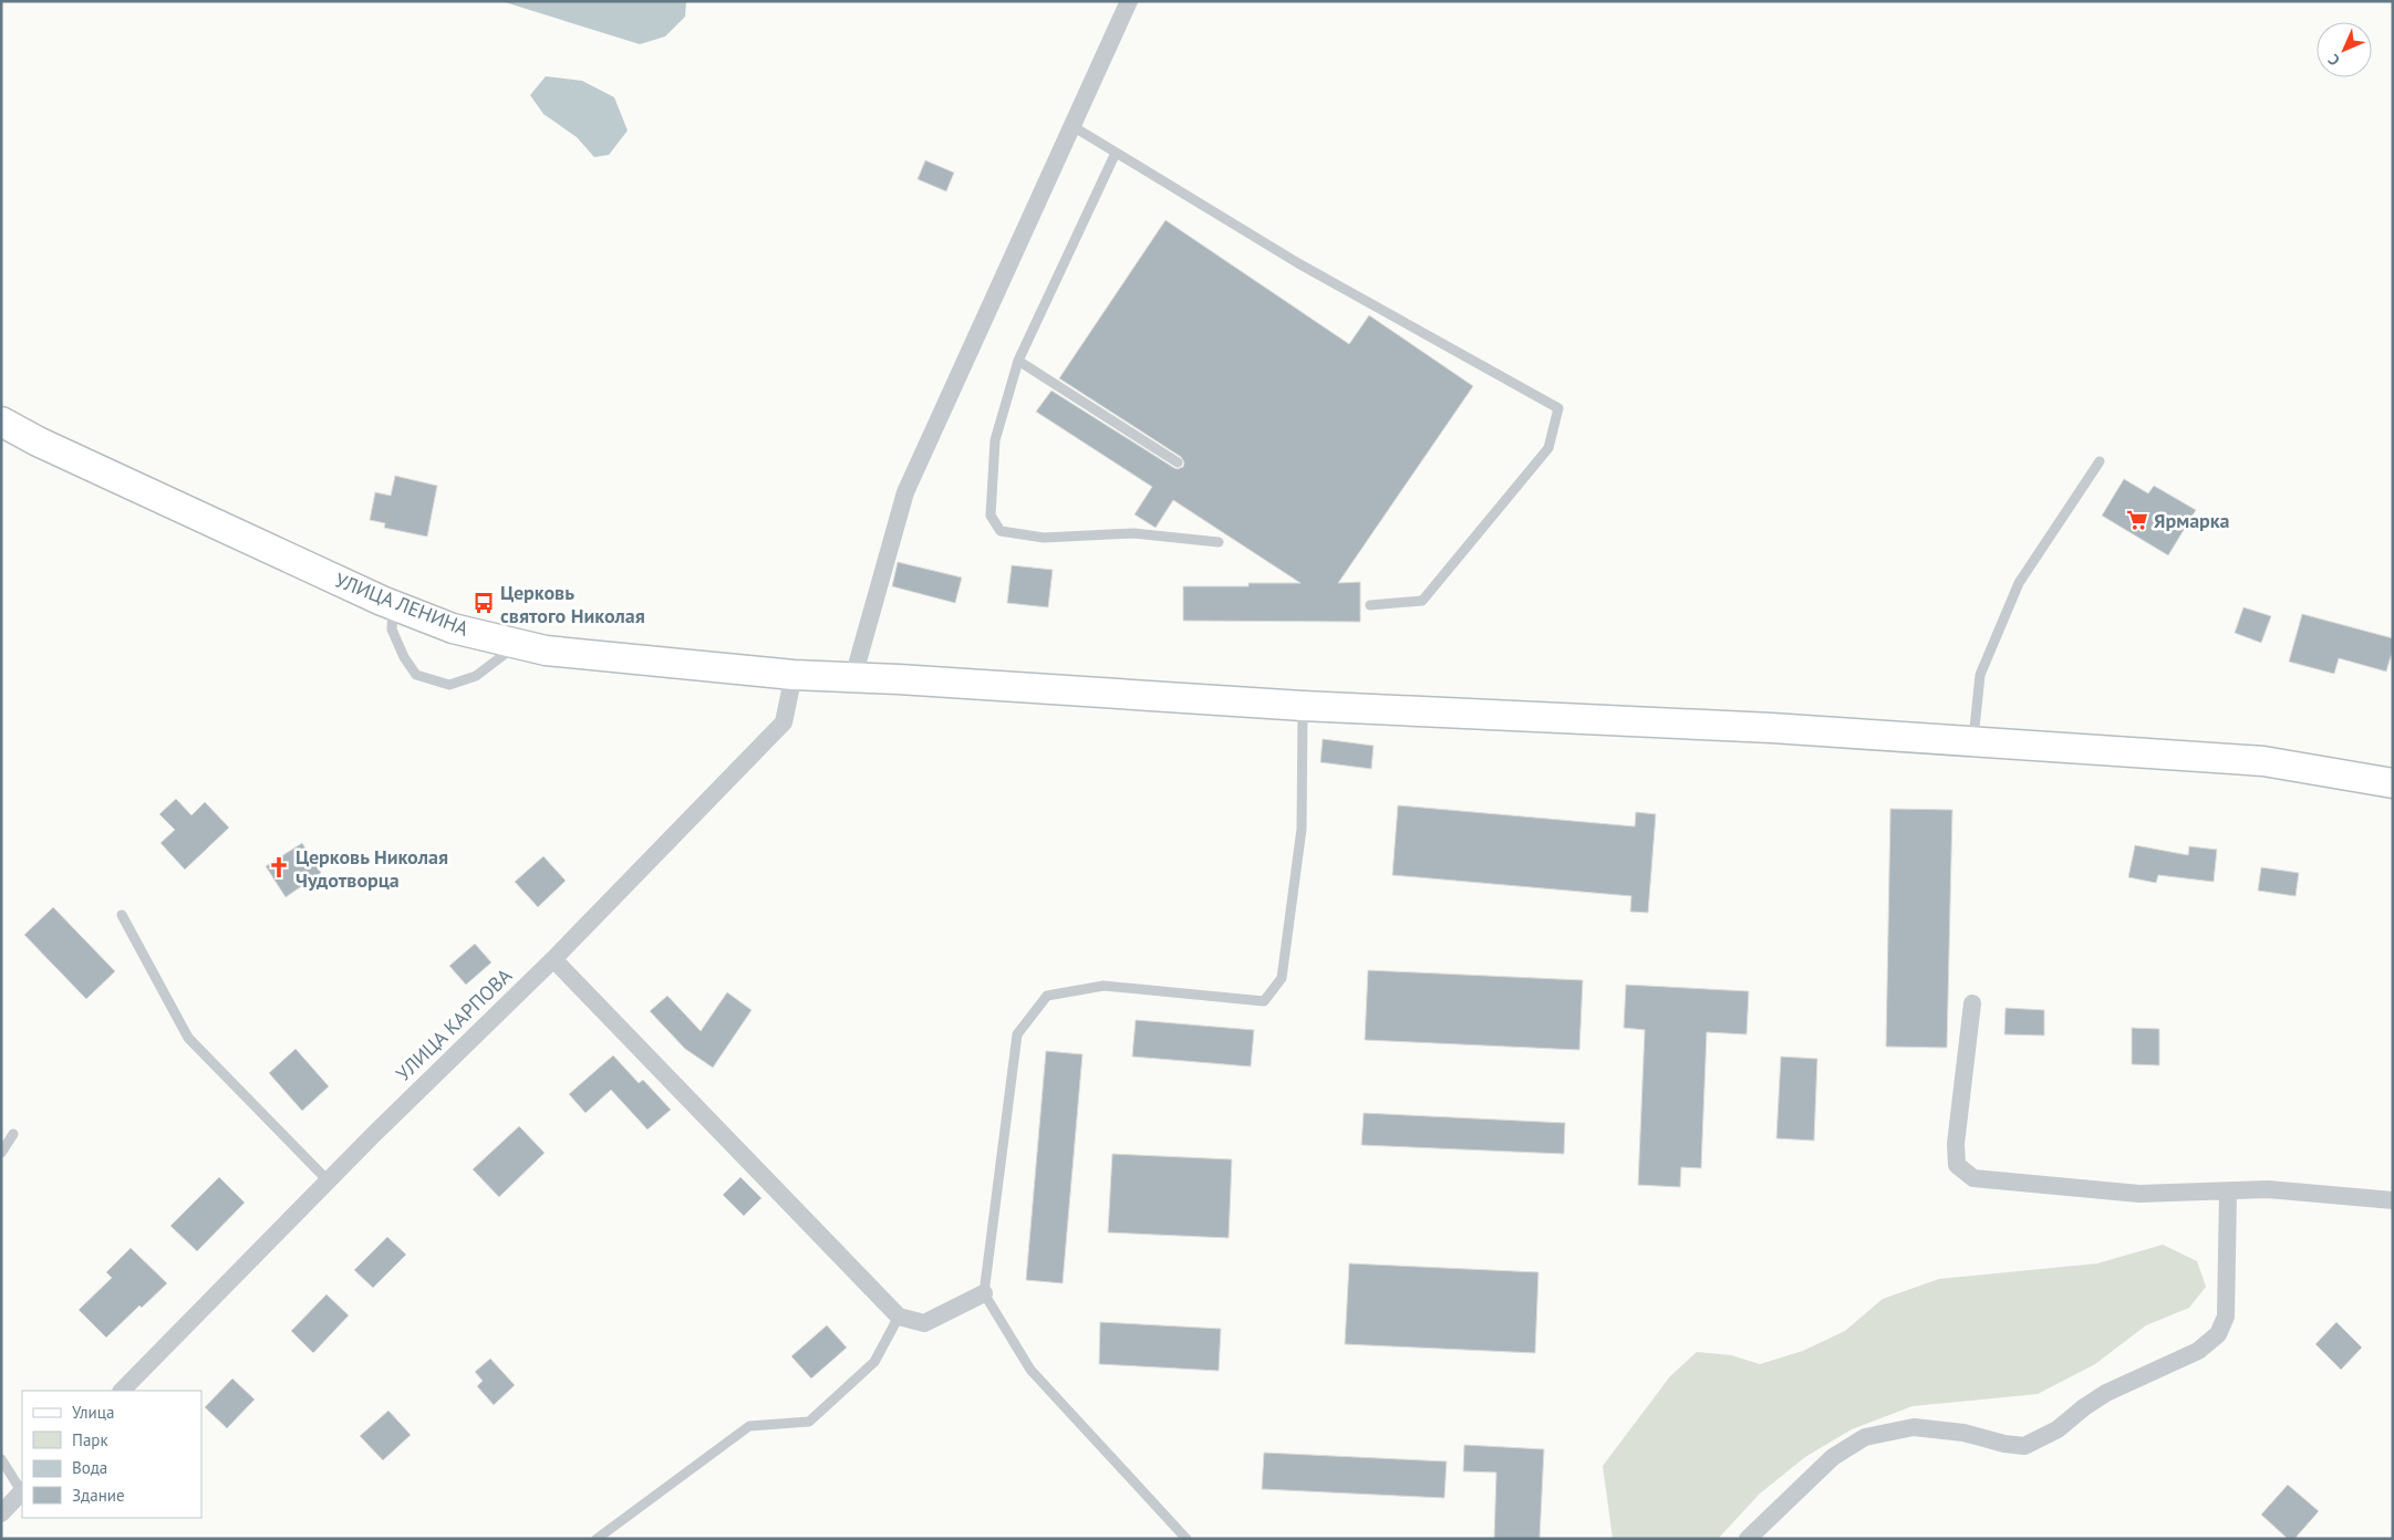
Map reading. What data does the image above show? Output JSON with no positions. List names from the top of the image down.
{
  "streets": {
    "main road": ["УЛИЦА ЛЕНИНА"],
    "street": ["УЛИЦА КАРПОВА"]
  },
  "crossings": [
    ["УЛИЦА ЛЕНИНА", "УЛИЦА КАРПОВА"]
  ],
  "places": {
    "supermarket": ["Ярмарка"],
    "bus stop": ["Церковь святого Николая"],
    "church": ["Церковь Николая Чудотворца"]
  },
  "legend": [
    "Улица",
    "Парк",
    "Вода",
    "Здание"
  ],
  "north": "bottom left"
}
